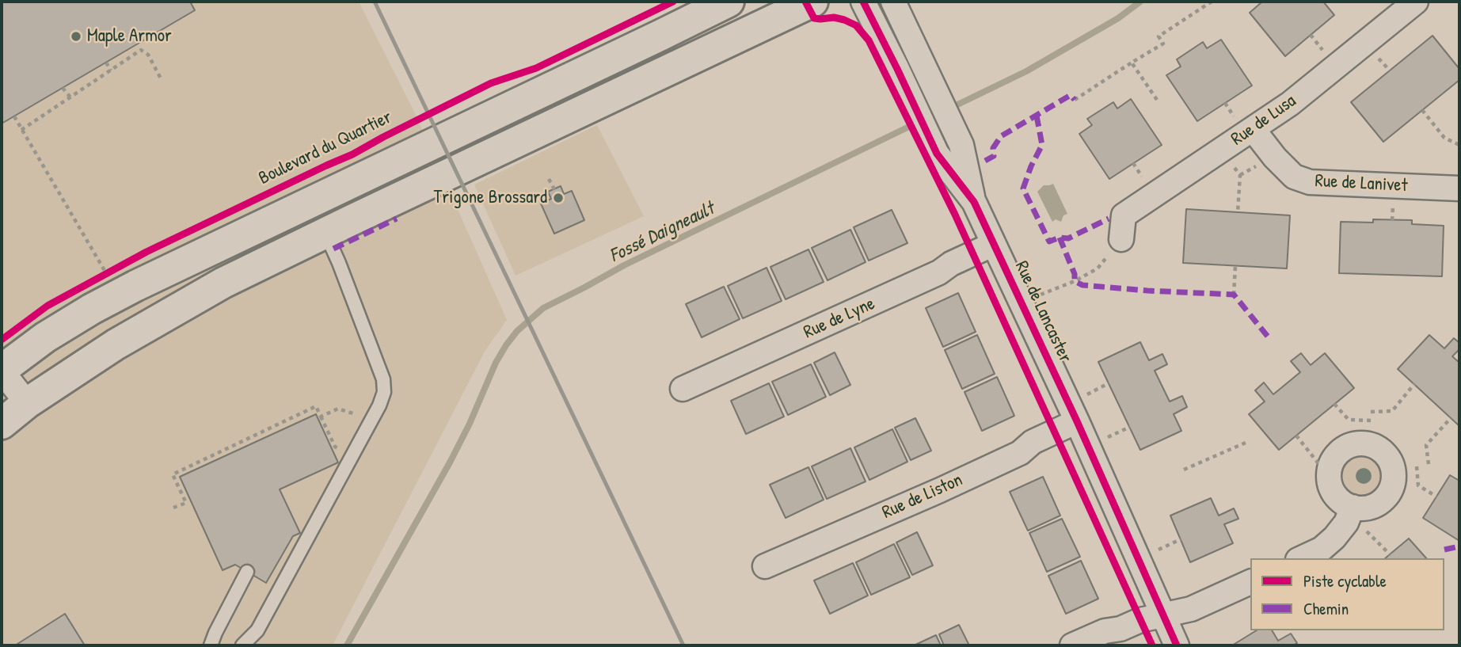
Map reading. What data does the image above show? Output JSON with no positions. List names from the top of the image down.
{
  "streets": {
    "street": [
      "Rue de Lusa",
      "Rue de Lanivet",
      "Rue de Lancaster",
      "Rue de Lyne",
      "Rue de Liston"
    ],
    "cycle path": ["Boulevard du Quartier"]
  },
  "crossings": [
    ["Rue de Lusa", "Rue de Lanivet"],
    ["Rue de Lancaster", "Rue de Lyne"],
    ["Rue de Lancaster", "Rue de Liston"]
  ],
  "water": ["Fossé Daigneault"],
  "places": ["Maple Armor", "Trigone Brossard"],
  "legend": ["Piste cyclable", "Chemin"]
}
